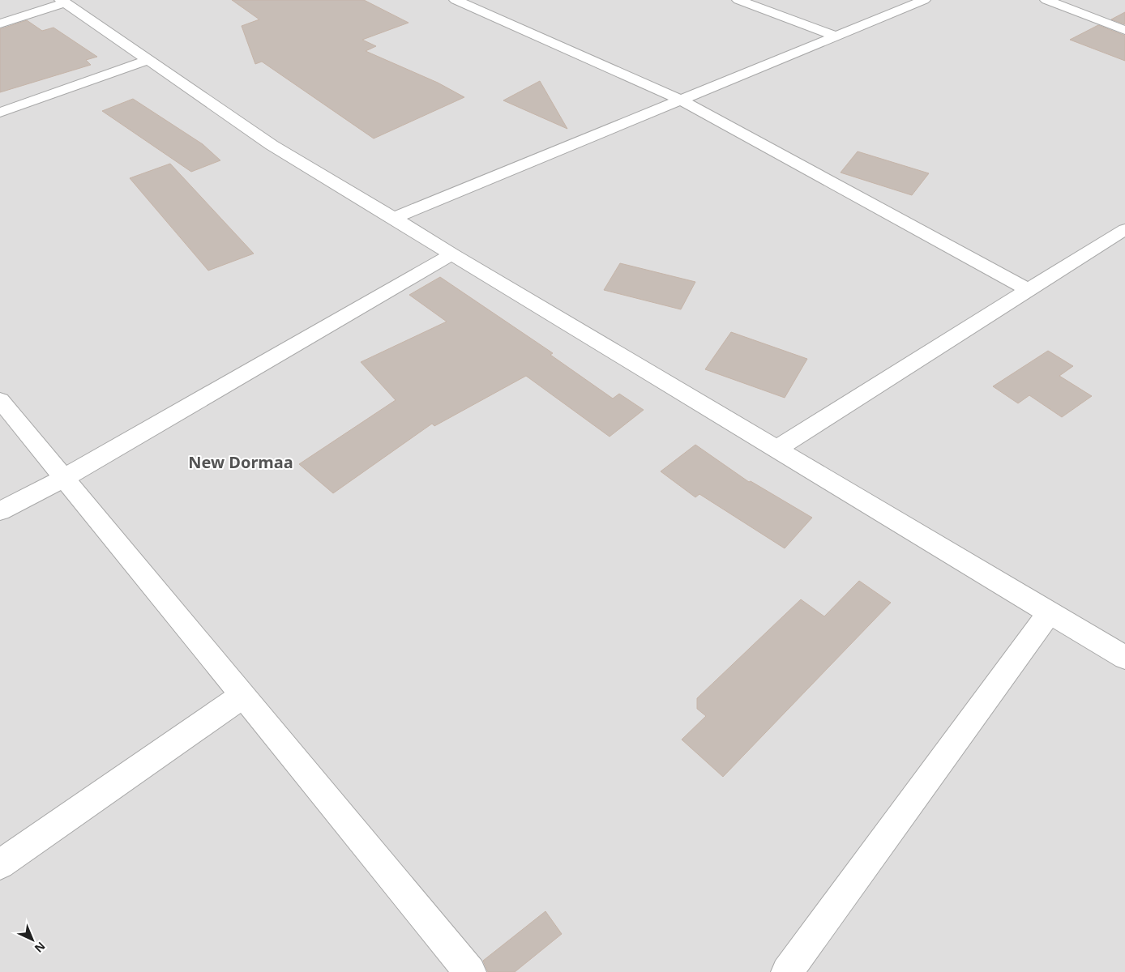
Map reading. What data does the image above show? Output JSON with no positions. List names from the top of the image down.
{
  "districts": ["New Dormaa"],
  "north": "bottom right"
}
